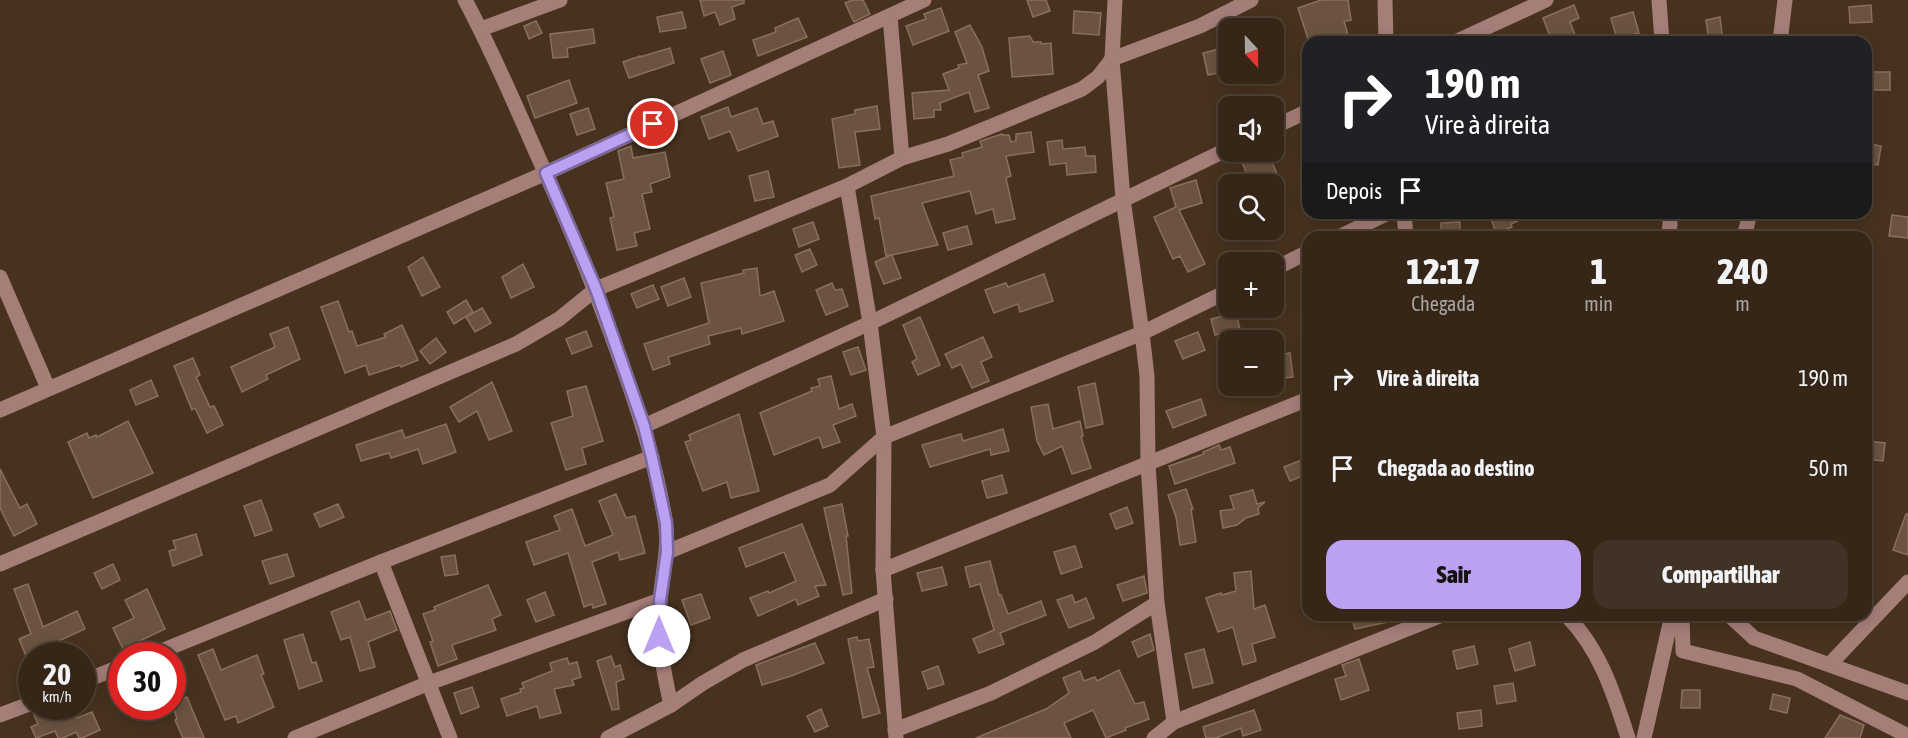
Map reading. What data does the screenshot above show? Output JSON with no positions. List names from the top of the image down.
{
  "north": "bottom",
  "page": {
    "map_buttons": ["+", "−"],
    "turn": ["190 m", "Vire à direita"],
    "then": "Depois",
    "eta": [
      "12:17",
      "Chegada",
      "1",
      "min",
      "240",
      "m"
    ],
    "list": [
      {
        "name": "Vire à direita",
        "value": "190 m"
      },
      {
        "name": "Chegada ao destino",
        "value": "50 m"
      }
    ],
    "buttons": ["Sair", "Compartilhar"],
    "speed": "20 km/h",
    "limit": "30"
  }
}
